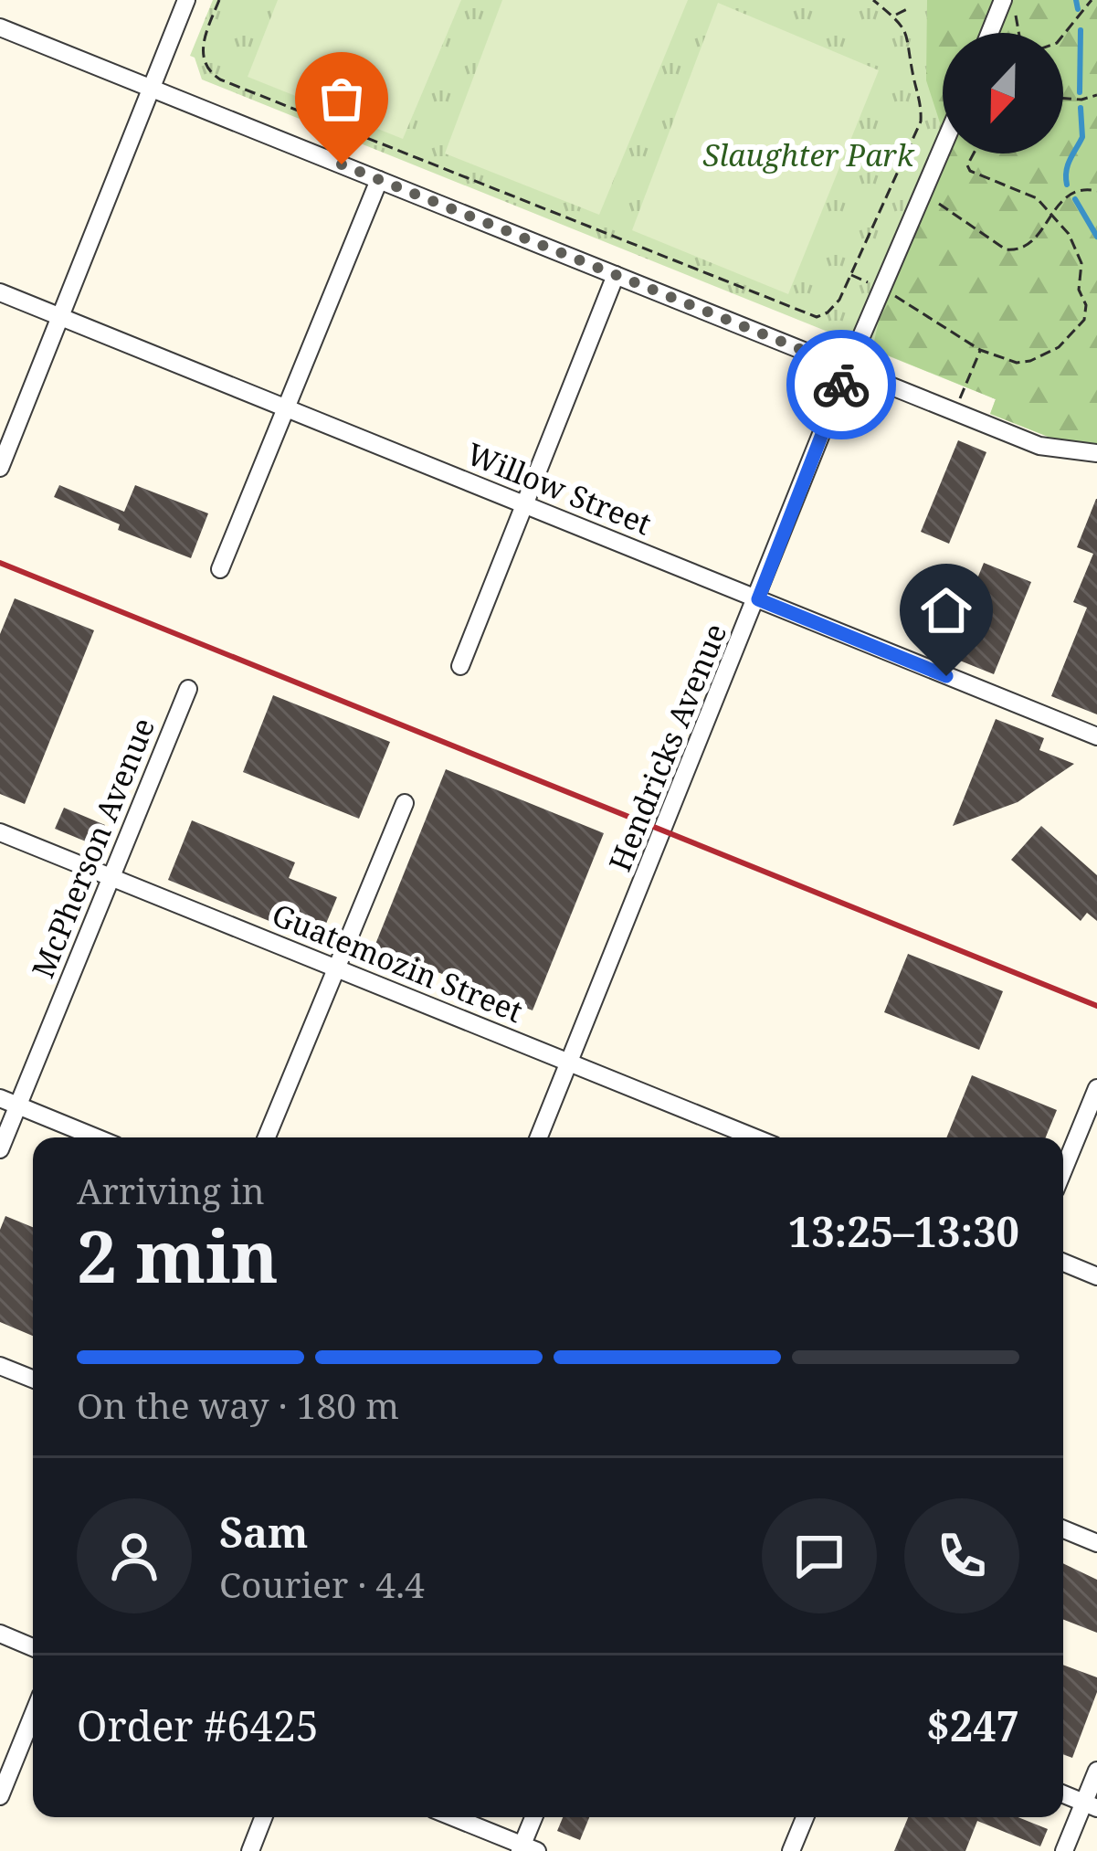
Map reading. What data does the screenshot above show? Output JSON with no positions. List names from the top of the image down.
{
  "streets": {
    "street": [
      "Willow Street",
      "Hendricks Avenue",
      "McPherson Avenue",
      "Guatemozin Street"
    ]
  },
  "crossings": [
    ["Willow Street", "Hendricks Avenue"],
    ["Hendricks Avenue", "Guatemozin Street"],
    ["McPherson Avenue", "Guatemozin Street"]
  ],
  "parks": ["Slaughter Park"],
  "north": "bottom",
  "page": {
    "heading": ["2 min", "Arriving in", "13:25–13:30"],
    "panel": [
      "Sam",
      "Courier · 4.4",
      "Order #6425",
      "$247"
    ],
    "bar": "On the way · 180 m"
  }
}
